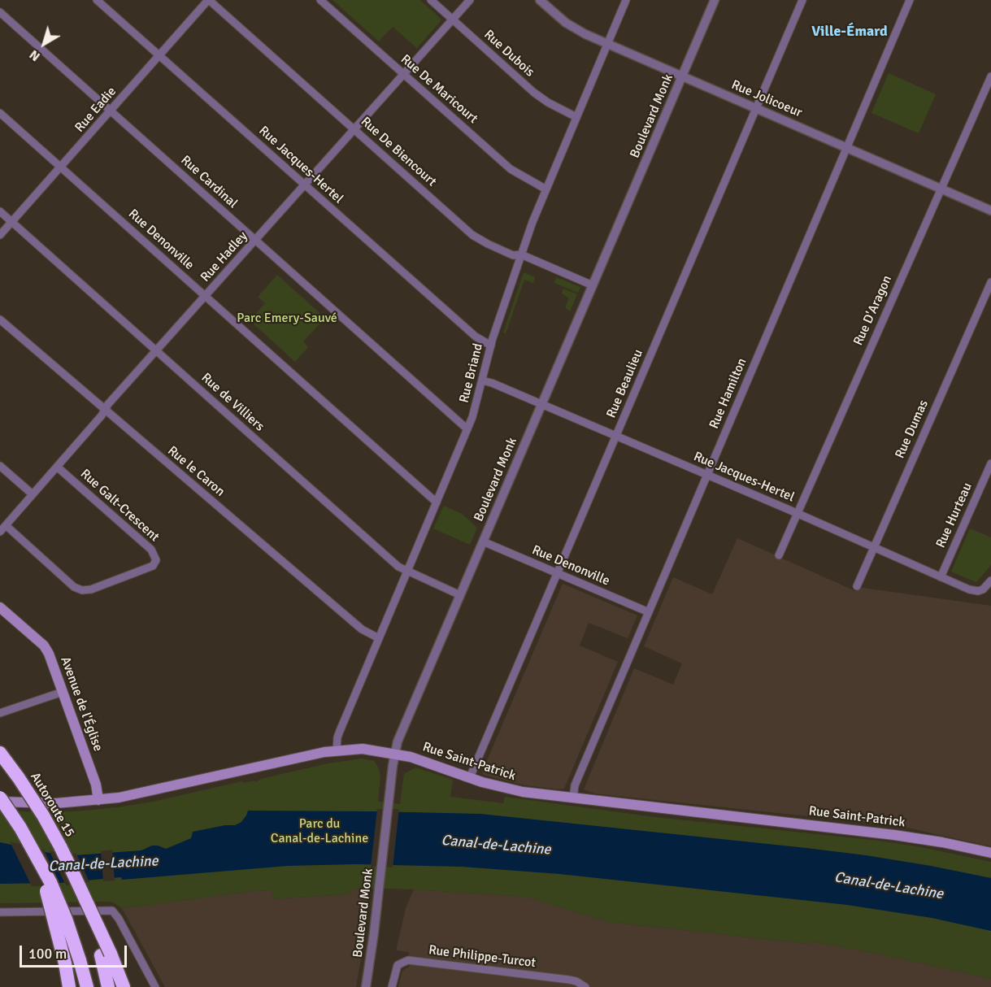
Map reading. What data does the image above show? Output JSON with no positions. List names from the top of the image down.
{
  "streets": {
    "highway": ["Autoroute 15"],
    "main road": ["Avenue de l'Église", "Rue Saint-Patrick"],
    "street": [
      "Rue Dubois",
      "Rue De Maricourt",
      "Rue Jolicoeur",
      "Rue Eadie",
      "Boulevard Monk",
      "Rue De Biencourt",
      "Rue Jacques-Hertel",
      "Rue Cardinal",
      "Rue Denonville",
      "Rue Hadley",
      "Rue D'Aragon",
      "Rue Briand",
      "Rue Beaulieu",
      "Rue Hamilton",
      "Rue de Villiers",
      "Rue Dumas",
      "Rue le Caron",
      "Rue Galt-Crescent",
      "Rue Hurteau",
      "Rue Philippe-Turcot"
    ]
  },
  "crossings": [
    ["Rue Dubois", "Rue Hadley"],
    ["Rue Dubois", "Rue Briand"],
    ["Rue De Maricourt", "Rue Hadley"],
    ["Rue De Maricourt", "Rue Briand"],
    ["Rue Jolicoeur", "Boulevard Monk"],
    ["Rue Jolicoeur", "Rue D'Aragon"],
    ["Rue Jolicoeur", "Rue Briand"],
    ["Rue Jolicoeur", "Rue Beaulieu"],
    ["Rue Jolicoeur", "Rue Hamilton"],
    ["Rue Eadie", "Rue De Biencourt"],
    ["Rue Eadie", "Rue Jacques-Hertel"],
    ["Rue Eadie", "Rue Cardinal"],
    ["Rue Eadie", "Rue Denonville"],
    ["Rue Eadie", "Rue de Villiers"],
    ["Boulevard Monk", "Rue De Biencourt"],
    ["Boulevard Monk", "Rue Jacques-Hertel"],
    ["Boulevard Monk", "Rue Denonville"],
    ["Boulevard Monk", "Rue de Villiers"],
    ["Boulevard Monk", "Rue Saint-Patrick"],
    ["Rue De Biencourt", "Rue Hadley"],
    ["Rue De Biencourt", "Rue Briand"],
    ["Rue Jacques-Hertel", "Rue Hadley"],
    ["Rue Jacques-Hertel", "Rue D'Aragon"],
    ["Rue Jacques-Hertel", "Rue Briand"],
    ["Rue Jacques-Hertel", "Rue Beaulieu"],
    ["Rue Jacques-Hertel", "Rue Hamilton"],
    ["Rue Jacques-Hertel", "Rue Dumas"],
    ["Rue Jacques-Hertel", "Rue Hurteau"],
    ["Rue Cardinal", "Rue Hadley"],
    ["Rue Cardinal", "Rue Briand"],
    ["Rue Denonville", "Rue Hadley"],
    ["Rue Denonville", "Rue Briand"],
    ["Rue Denonville", "Rue Beaulieu"],
    ["Rue Denonville", "Rue Hamilton"],
    ["Rue Hadley", "Rue de Villiers"],
    ["Rue Hadley", "Rue le Caron"],
    ["Rue Hadley", "Rue Galt-Crescent"],
    ["Rue Briand", "Rue de Villiers"],
    ["Rue Briand", "Rue le Caron"],
    ["Rue Briand", "Rue Saint-Patrick"],
    ["Rue Beaulieu", "Rue Saint-Patrick"],
    ["Rue Hamilton", "Rue Saint-Patrick"],
    ["Avenue de l'Église", "Rue Saint-Patrick"]
  ],
  "districts": ["Ville-Émard"],
  "water": ["Canal-de-Lachine"],
  "parks": ["Parc Emery-Sauvé", "Parc du Canal-de-Lachine"],
  "scale_bar": "100 m",
  "north": "bottom left"
}
